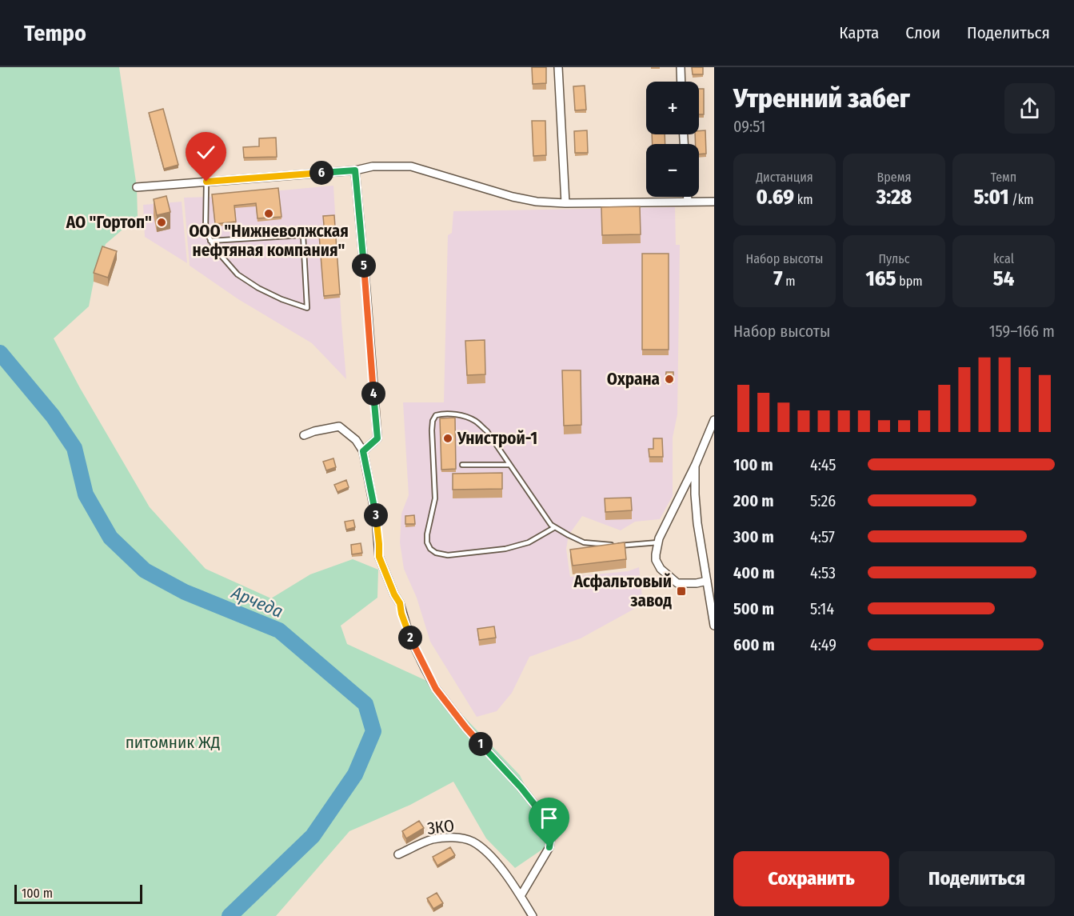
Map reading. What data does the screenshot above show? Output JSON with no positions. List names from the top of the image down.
{
  "streets": {
    "street": ["ЗКО"]
  },
  "water": ["Арчеда"],
  "parks": ["питомник ЖД"],
  "places": {
    "other": [
      "ООО \"Нижневолжская нефтяная компания\"",
      "АО \"Гортоп\"",
      "Охрана",
      "Унистрой-1"
    ],
    "transit": ["Асфальтовый завод"]
  },
  "scale_bar": "100 m",
  "page": {
    "header": "Tempo",
    "nav": ["Карта", "Слои", "Поделиться"],
    "heading": ["Утренний забег", "09:51"],
    "map_buttons": ["+", "−"],
    "stats": [
      ["Дистанция", "0.69 km"],
      ["Время", "3:28"],
      ["Темп", "5:01 /km"],
      ["Набор высоты", "7 m"],
      ["Пульс", "165 bpm"],
      ["kcal", "54"]
    ],
    "pins": [
      "6",
      "5",
      "4",
      "3",
      "2",
      "1"
    ],
    "chart": ["Набор высоты", "159–166 m"],
    "list": [
      {
        "name": "100 m",
        "note": "4:45"
      },
      {
        "name": "200 m",
        "note": "5:26"
      },
      {
        "name": "300 m",
        "note": "4:57"
      },
      {
        "name": "400 m",
        "note": "4:53"
      },
      {
        "name": "500 m",
        "note": "5:14"
      },
      {
        "name": "600 m",
        "note": "4:49"
      }
    ],
    "buttons": ["Сохранить", "Поделиться"],
    "scale": "100 m"
  }
}
